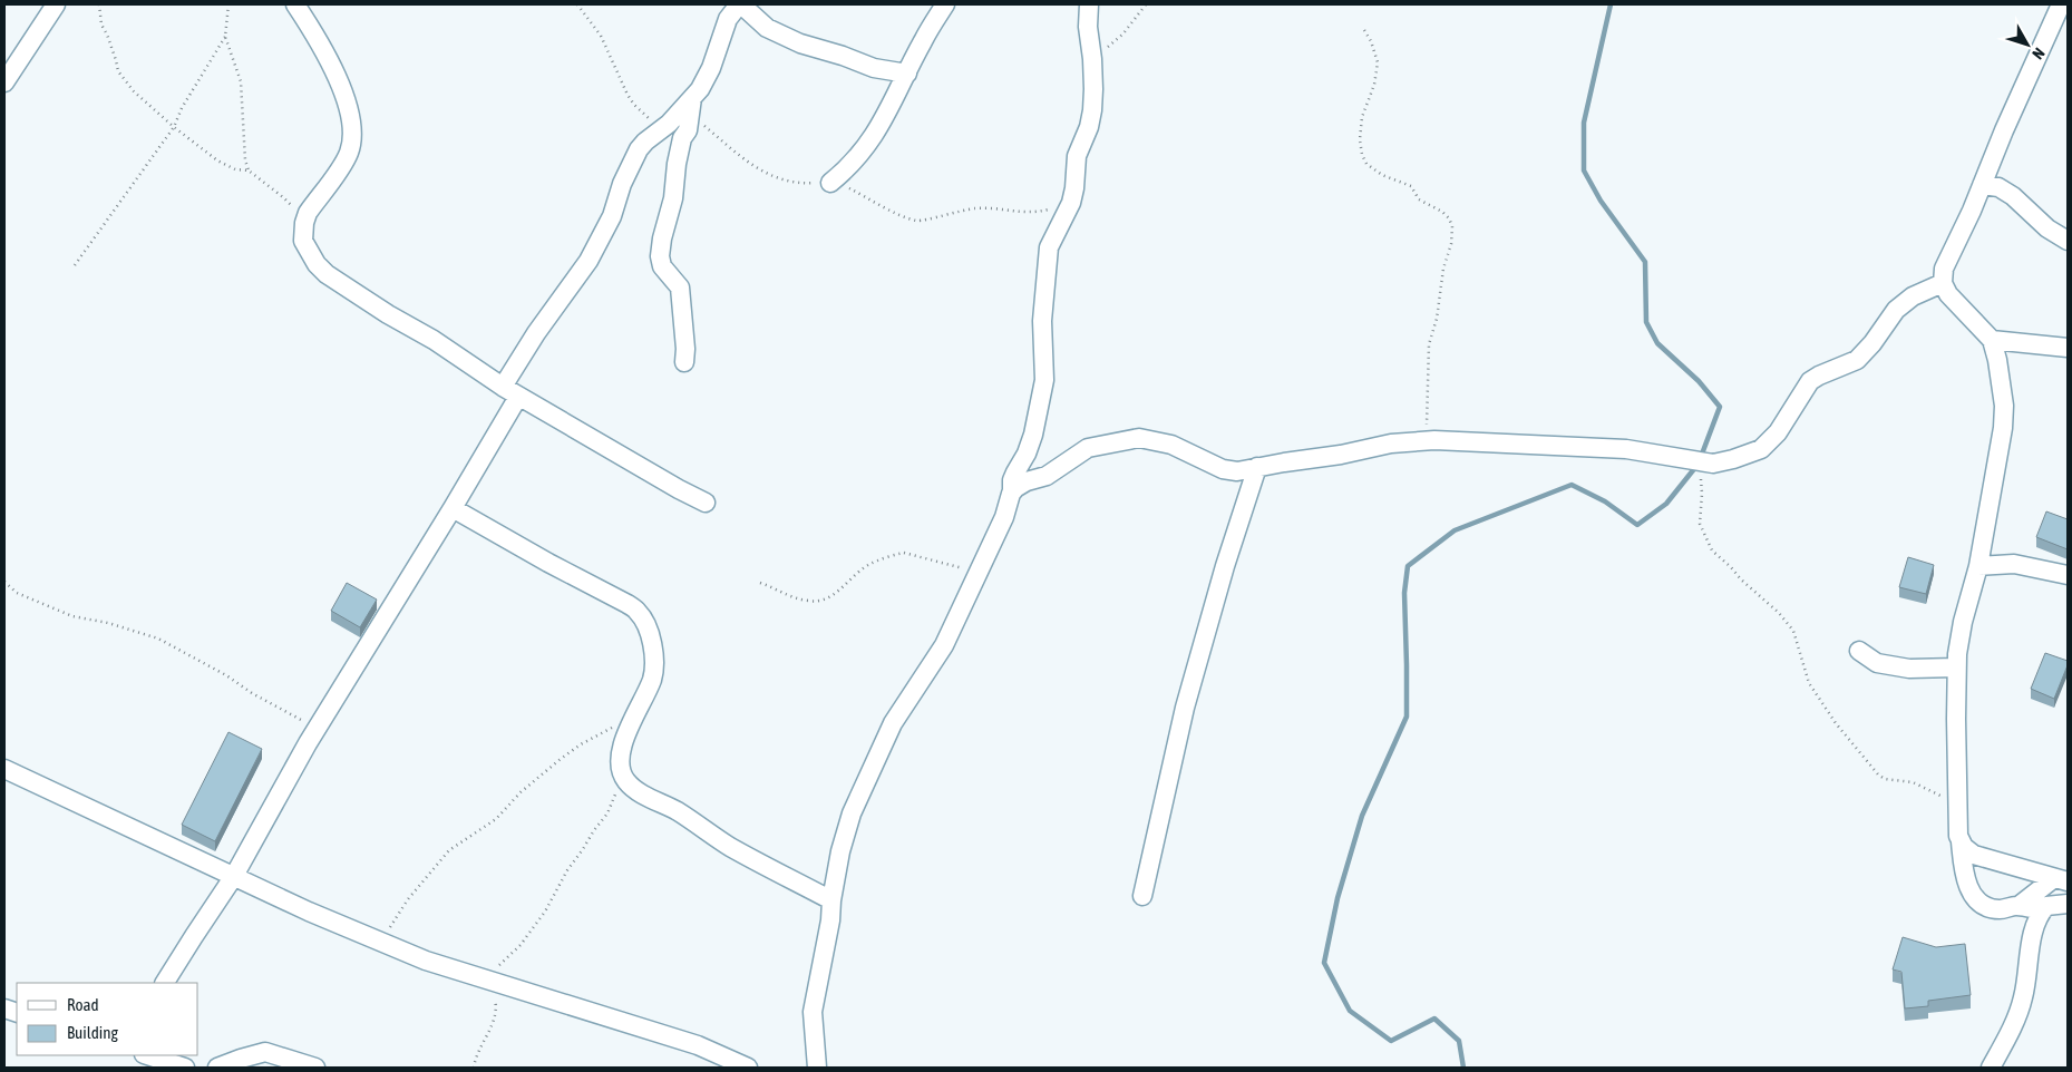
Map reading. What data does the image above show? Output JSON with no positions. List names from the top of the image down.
{
  "legend": ["Road", "Building"],
  "north": "bottom right"
}
